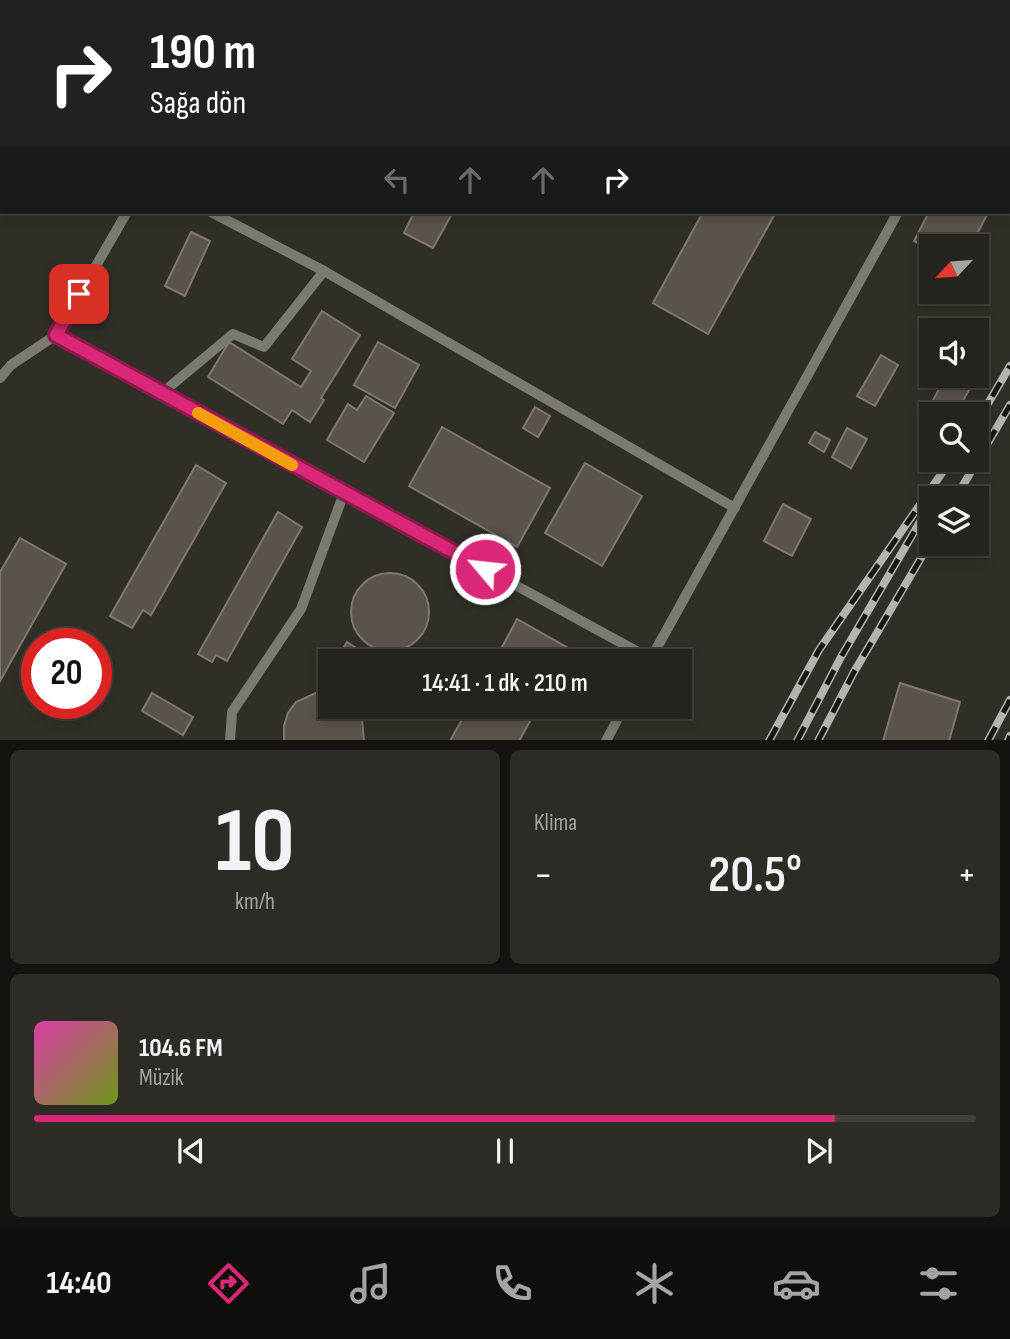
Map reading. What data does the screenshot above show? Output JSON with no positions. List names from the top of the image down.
{
  "north": "bottom left",
  "page": {
    "turn": ["190 m", "Sağa dön"],
    "limit": "20",
    "trip": "14:41 · 1 dk · 210 m",
    "tile": [
      ["10", "km/h"],
      "Klima"
    ],
    "heat": ["−", "20.5°", "+"],
    "song": ["104.6 FM", "Müzik"],
    "tabs": "14:40"
  }
}
